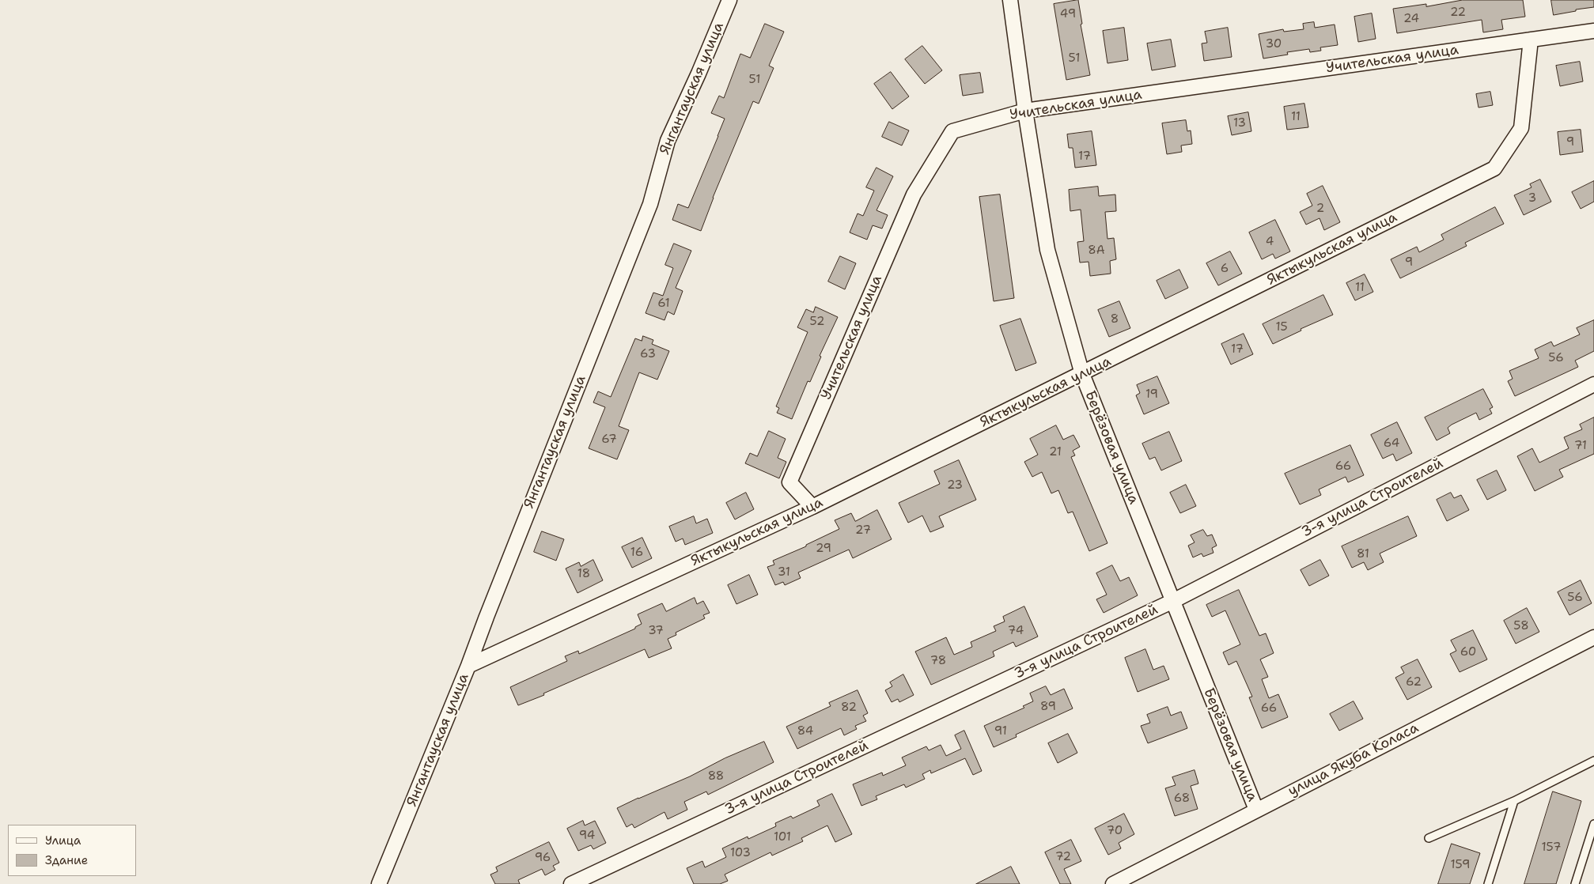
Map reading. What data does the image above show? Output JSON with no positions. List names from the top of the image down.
{
  "streets": {
    "street": [
      "Учительская улица",
      "Янгантауская улица",
      "Яктыкульская улица",
      "Берёзовая улица",
      "3-я улица Строителей",
      "улица Якуба Коласа"
    ]
  },
  "crossings": [
    ["Учительская улица", "Яктыкульская улица"],
    ["Учительская улица", "Берёзовая улица"],
    ["Янгантауская улица", "Яктыкульская улица"],
    ["Яктыкульская улица", "Берёзовая улица"],
    ["Берёзовая улица", "3-я улица Строителей"],
    ["Берёзовая улица", "улица Якуба Коласа"]
  ],
  "house_numbers": [
    "22",
    "49",
    "24",
    "30",
    "51",
    "51",
    "11",
    "13",
    "9",
    "17",
    "3",
    "2",
    "4",
    "8А",
    "9",
    "6",
    "11",
    "61",
    "8",
    "52",
    "15",
    "17",
    "63",
    "56",
    "19",
    "67",
    "64",
    "71",
    "21",
    "66",
    "23",
    "27",
    "29",
    "16",
    "81",
    "31",
    "18",
    "56",
    "58",
    "37",
    "74",
    "60",
    "78",
    "62",
    "89",
    "82",
    "66",
    "84",
    "91",
    "88",
    "68",
    "70",
    "94",
    "101",
    "157",
    "103",
    "72",
    "96",
    "159"
  ],
  "legend": ["Улица", "Здание"]
}
